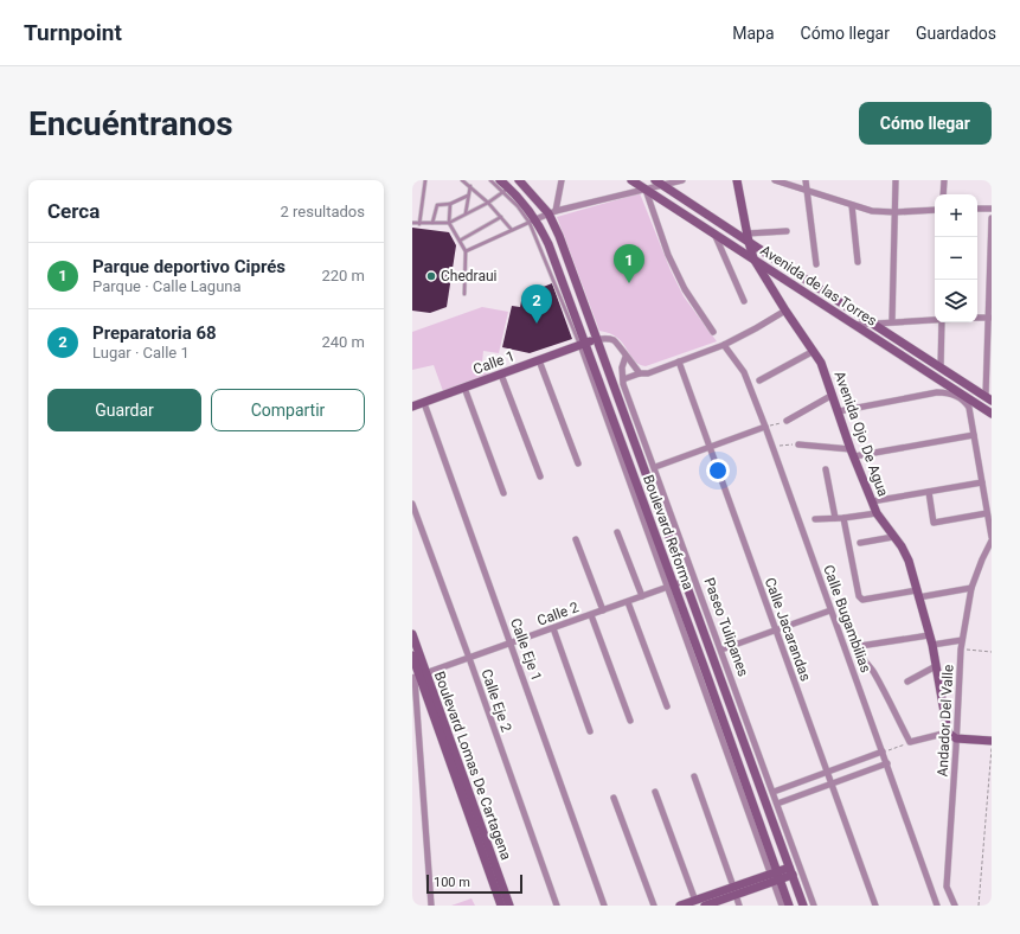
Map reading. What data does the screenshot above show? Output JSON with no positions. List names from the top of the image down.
{
  "streets": {
    "main road": [
      "Avenida de las Torres",
      "Calle 1",
      "Avenida Ojo De Agua",
      "Boulevard Reforma",
      "Boulevard Lomas De Cartagena"
    ],
    "street": [
      "Calle 2",
      "Calle Bugambilias",
      "Paseo Tulipanes",
      "Calle Jacarandas",
      "Calle Eje 1",
      "Calle Eje 2",
      "Andador Del Valle"
    ]
  },
  "crossings": [
    ["Avenida de las Torres", "Avenida Ojo De Agua"],
    ["Calle 1", "Boulevard Reforma"],
    ["Calle 1", "Calle Eje 1"],
    ["Boulevard Reforma", "Calle 2"],
    ["Calle 2", "Calle Eje 1"],
    ["Calle 2", "Calle Eje 2"],
    ["Calle 2", "Boulevard Lomas De Cartagena"]
  ],
  "places": ["Chedraui"],
  "scale_bar": "100 m",
  "page": {
    "header": "Turnpoint",
    "nav": ["Mapa", "Cómo llegar", "Guardados"],
    "buttons": [
      "Cómo llegar",
      ["Guardar", "Compartir"]
    ],
    "title": "Encuéntranos",
    "heading": ["Cerca", "2 resultados"],
    "map_buttons": ["+", "−"],
    "list": [
      {
        "mark": "1",
        "name": "Parque deportivo Ciprés",
        "note": "Parque · Calle Laguna",
        "value": "220 m"
      },
      {
        "mark": "2",
        "name": "Preparatoria 68",
        "note": "Lugar · Calle 1",
        "value": "240 m"
      }
    ],
    "pins": ["1", "2"],
    "scale": "100 m"
  }
}
